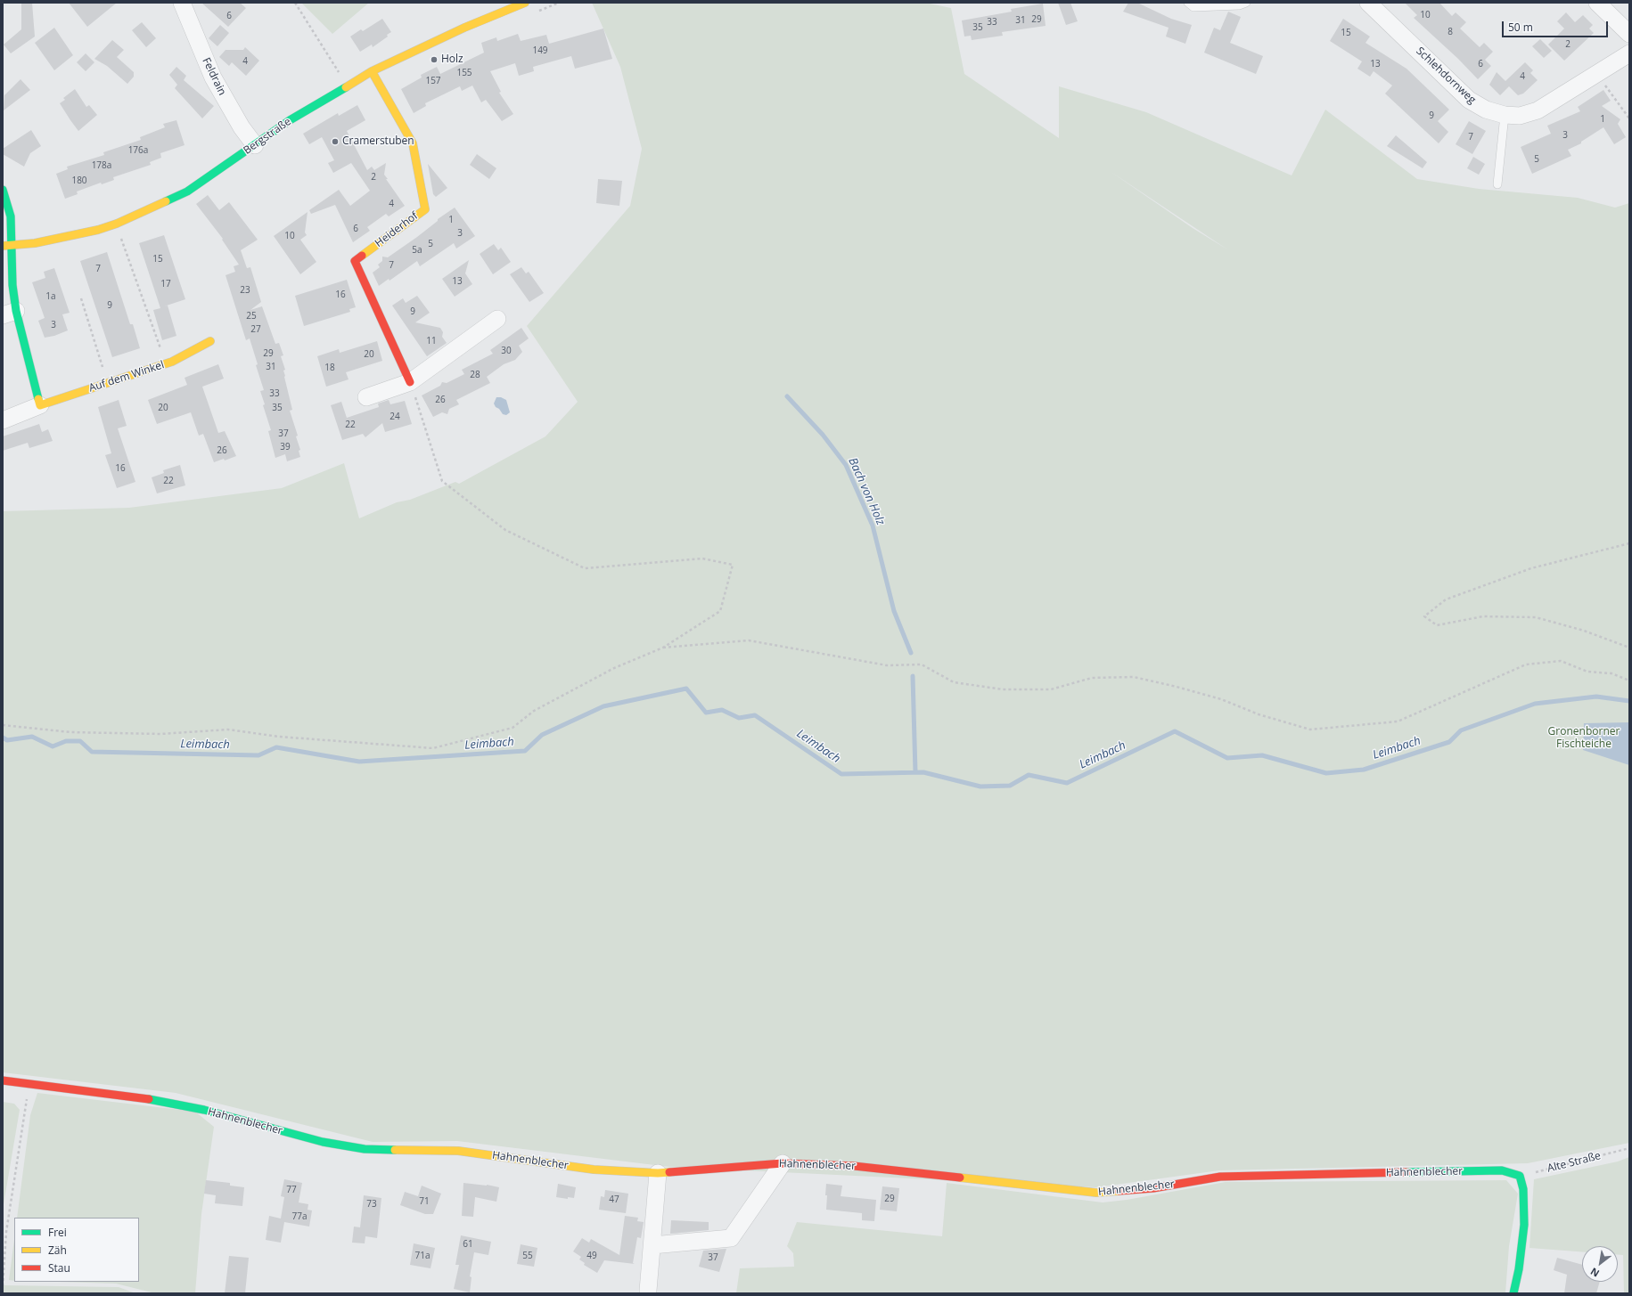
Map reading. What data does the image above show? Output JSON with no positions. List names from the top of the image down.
{
  "streets": {
    "street": [
      "Schlehdornweg",
      "Feldrain",
      "Bergstraße",
      "Heiderhof",
      "Auf dem Winkel",
      "Hahnenblecher"
    ],
    "path": ["Alte Straße"]
  },
  "crossings": [
    ["Feldrain", "Bergstraße"],
    ["Bergstraße", "Heiderhof"],
    ["Hahnenblecher", "Alte Straße"]
  ],
  "water": ["Bach von Holz", "Leimbach"],
  "parks": ["Gronenborner Fischteiche"],
  "places": ["Holz", "Cramerstuben"],
  "house_numbers": [
    "10",
    "6",
    "29",
    "31",
    "33",
    "35",
    "8",
    "15",
    "2",
    "149",
    "4",
    "13",
    "6",
    "155",
    "4",
    "157",
    "9",
    "1",
    "3",
    "7",
    "176a",
    "5",
    "178a",
    "2",
    "180",
    "4",
    "1",
    "6",
    "3",
    "10",
    "5",
    "5a",
    "15",
    "7",
    "7",
    "13",
    "17",
    "23",
    "16",
    "1a",
    "9",
    "9",
    "25",
    "3",
    "27",
    "11",
    "30",
    "29",
    "20",
    "31",
    "18",
    "28",
    "33",
    "26",
    "20",
    "35",
    "24",
    "22",
    "37",
    "39",
    "26",
    "16",
    "22",
    "77",
    "29",
    "47",
    "71",
    "73",
    "77a",
    "61",
    "71a",
    "55",
    "49",
    "37"
  ],
  "legend": ["Frei", "Zäh", "Stau"],
  "scale_bar": "50 m",
  "north": "bottom left"
}
